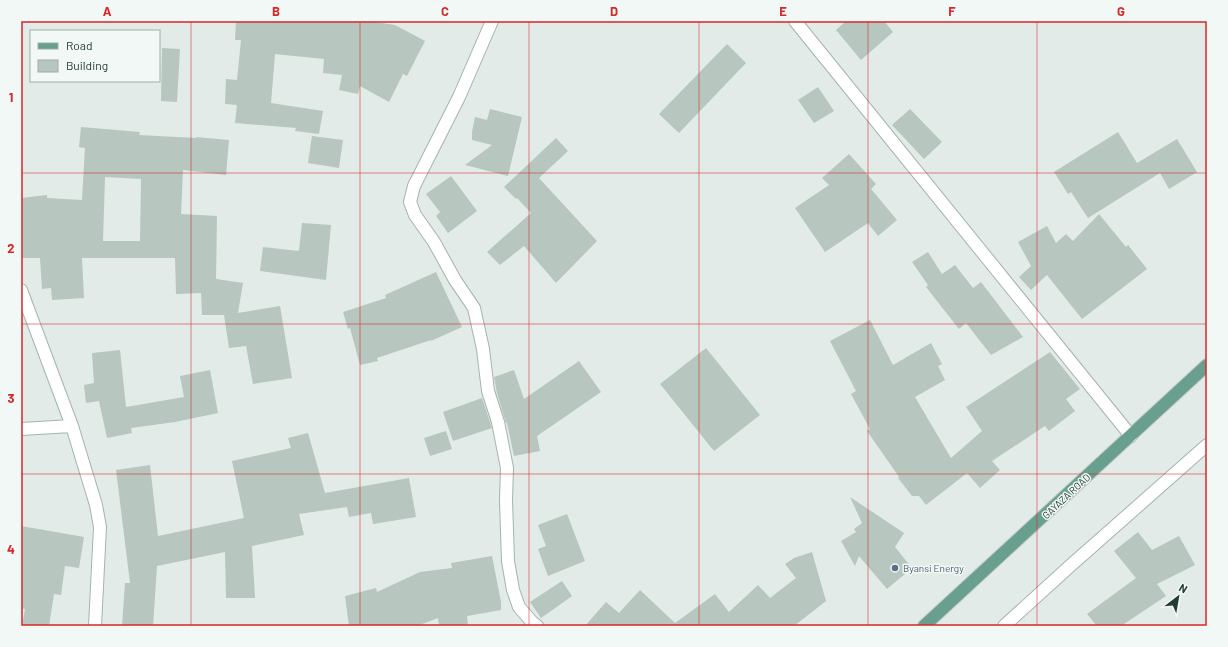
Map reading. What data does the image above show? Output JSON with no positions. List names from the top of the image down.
{
  "streets": {
    "main road": ["GAYAZA ROAD"]
  },
  "places": ["Byansi Energy"],
  "legend": ["Road", "Building"],
  "north": "top right",
  "grid": {
    "columns": [
      "A",
      "B",
      "C",
      "D",
      "E",
      "F",
      "G"
    ],
    "rows": [
      "1",
      "2",
      "3",
      "4"
    ]
  }
}
